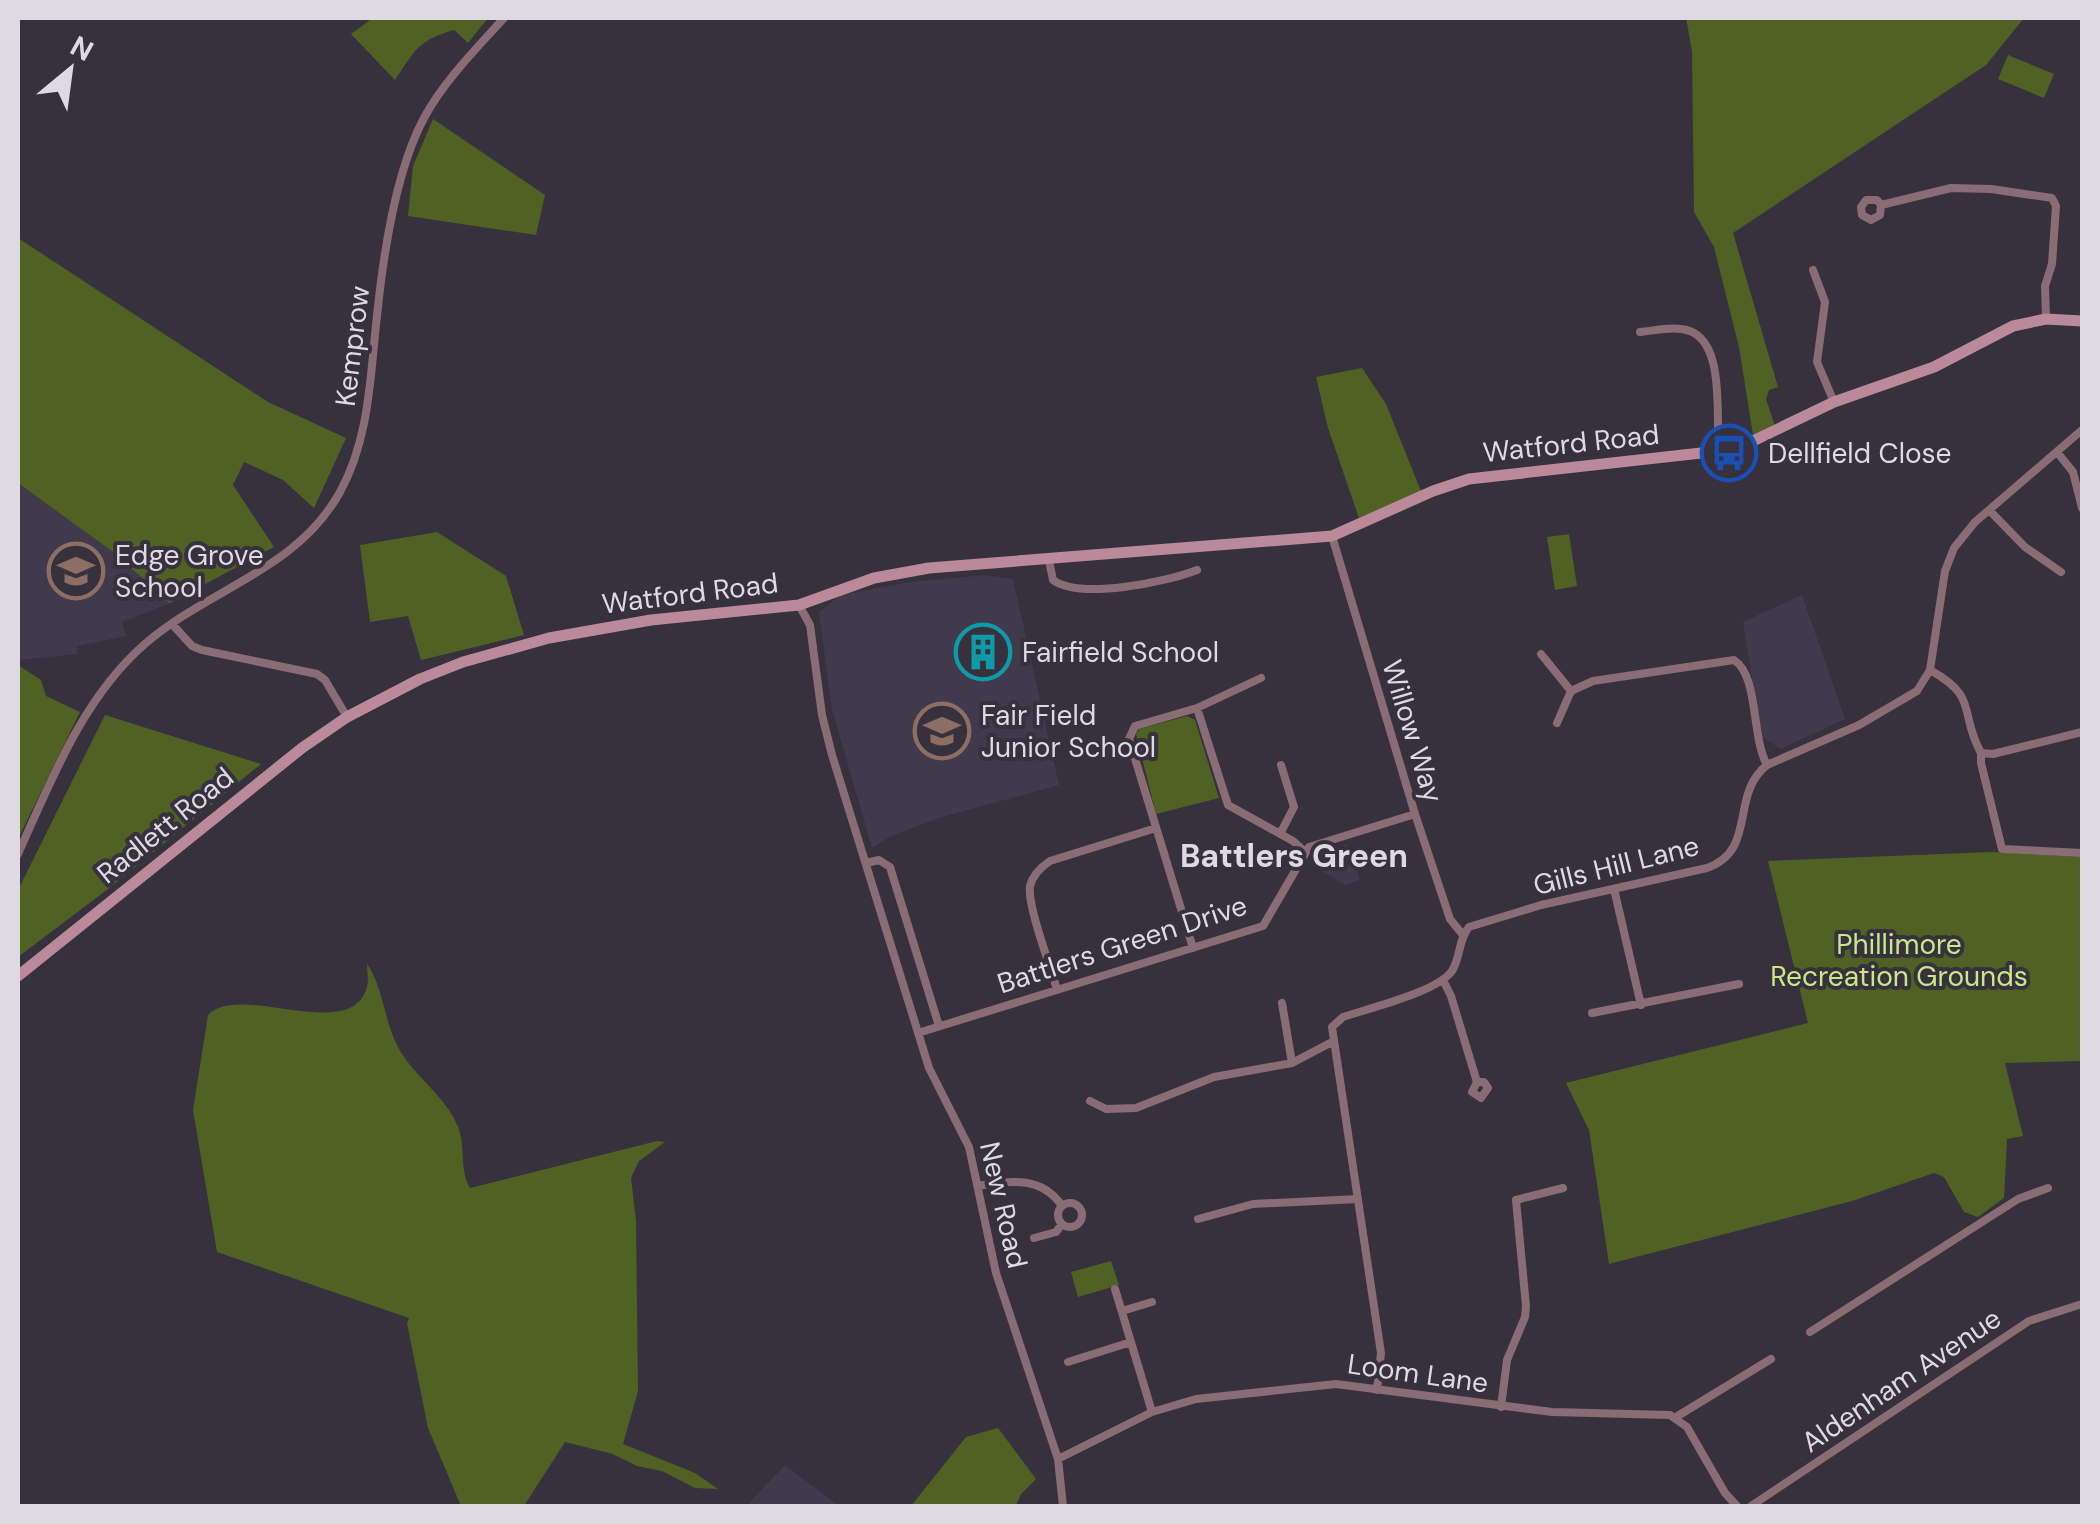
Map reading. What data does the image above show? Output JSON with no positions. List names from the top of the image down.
{
  "streets": {
    "main road": ["Watford Road", "Radlett Road"],
    "street": [
      "Kemprow",
      "Willow Way",
      "Gills Hill Lane",
      "Battlers Green Drive",
      "New Road",
      "Loom Lane",
      "Aldenham Avenue"
    ]
  },
  "crossings": [
    ["Watford Road", "Willow Way"],
    ["Watford Road", "Radlett Road"],
    ["Watford Road", "New Road"],
    ["Willow Way", "Gills Hill Lane"],
    ["Battlers Green Drive", "New Road"],
    ["New Road", "Loom Lane"]
  ],
  "districts": ["Battlers Green"],
  "parks": ["Phillimore Recreation Grounds"],
  "places": {
    "bus stop": ["Dellfield Close"],
    "school or university": ["Edge Grove School", "Fair Field Junior School"],
    "building": ["Fairfield School"]
  },
  "north": "top right"
}
